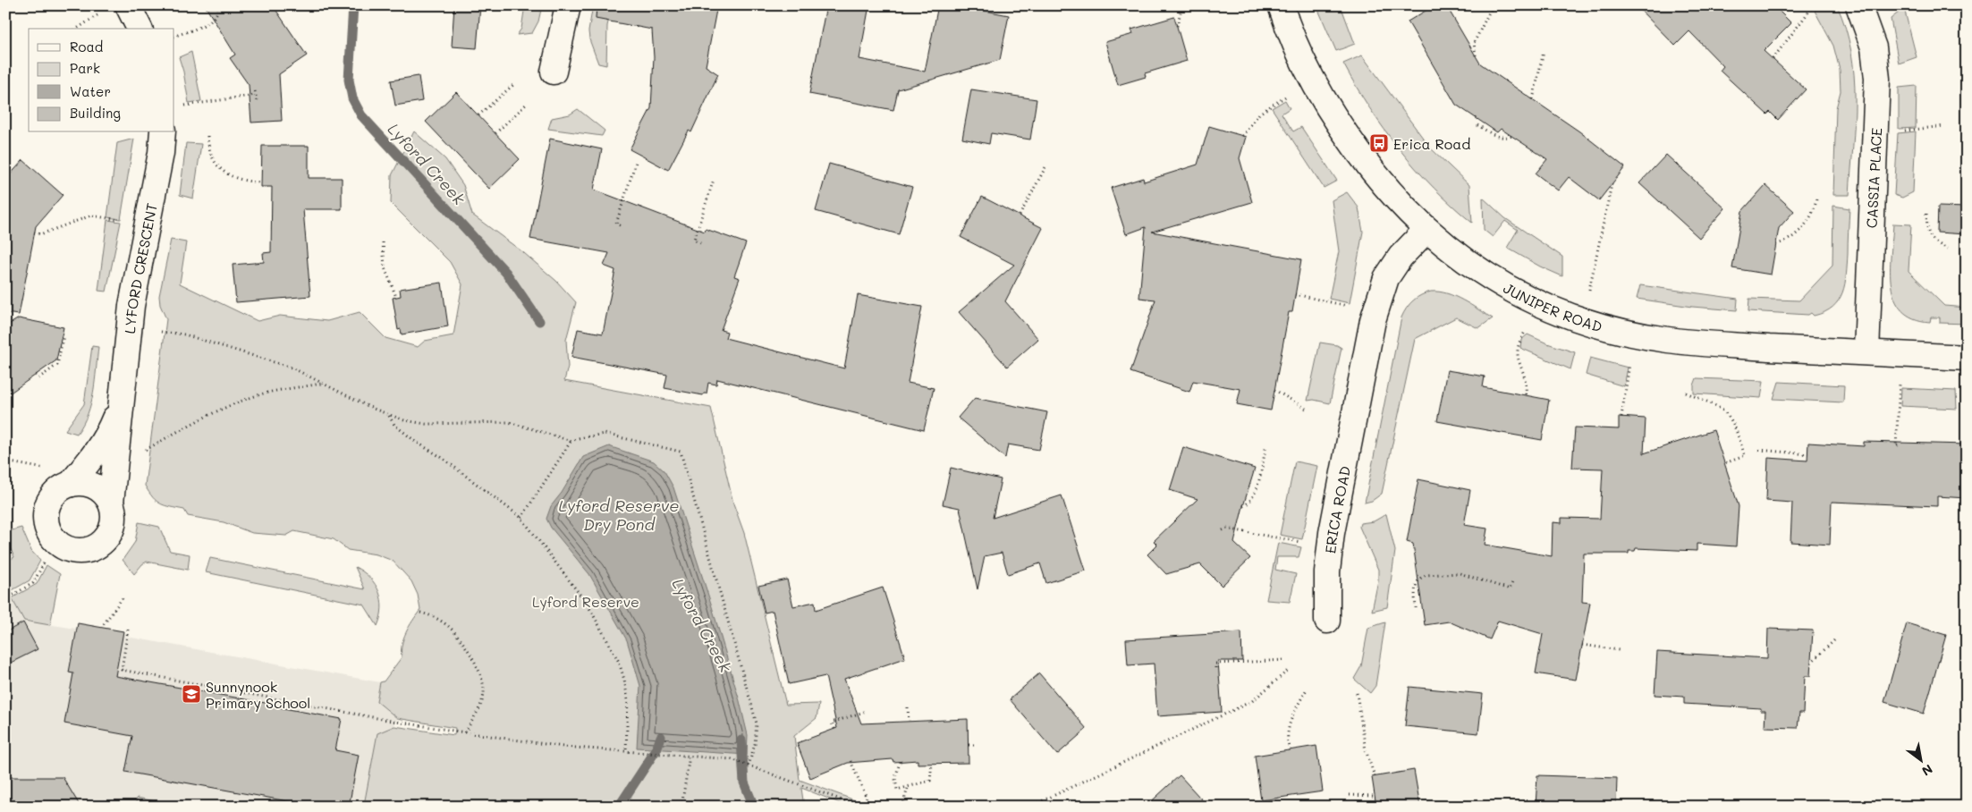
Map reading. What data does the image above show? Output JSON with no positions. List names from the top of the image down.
{
  "streets": {
    "street": [
      "CASSIA PLACE",
      "LYFORD CRESCENT",
      "JUNIPER ROAD",
      "ERICA ROAD"
    ]
  },
  "crossings": [
    ["CASSIA PLACE", "JUNIPER ROAD"],
    ["JUNIPER ROAD", "ERICA ROAD"]
  ],
  "water": ["Lyford Creek", "Lyford Reserve Dry Pond"],
  "parks": ["Lyford Reserve"],
  "places": {
    "bus stop": ["Erica Road"],
    "school or university": ["Sunnynook Primary School"]
  },
  "legend": [
    "Road",
    "Park",
    "Water",
    "Building"
  ],
  "north": "bottom right"
}
